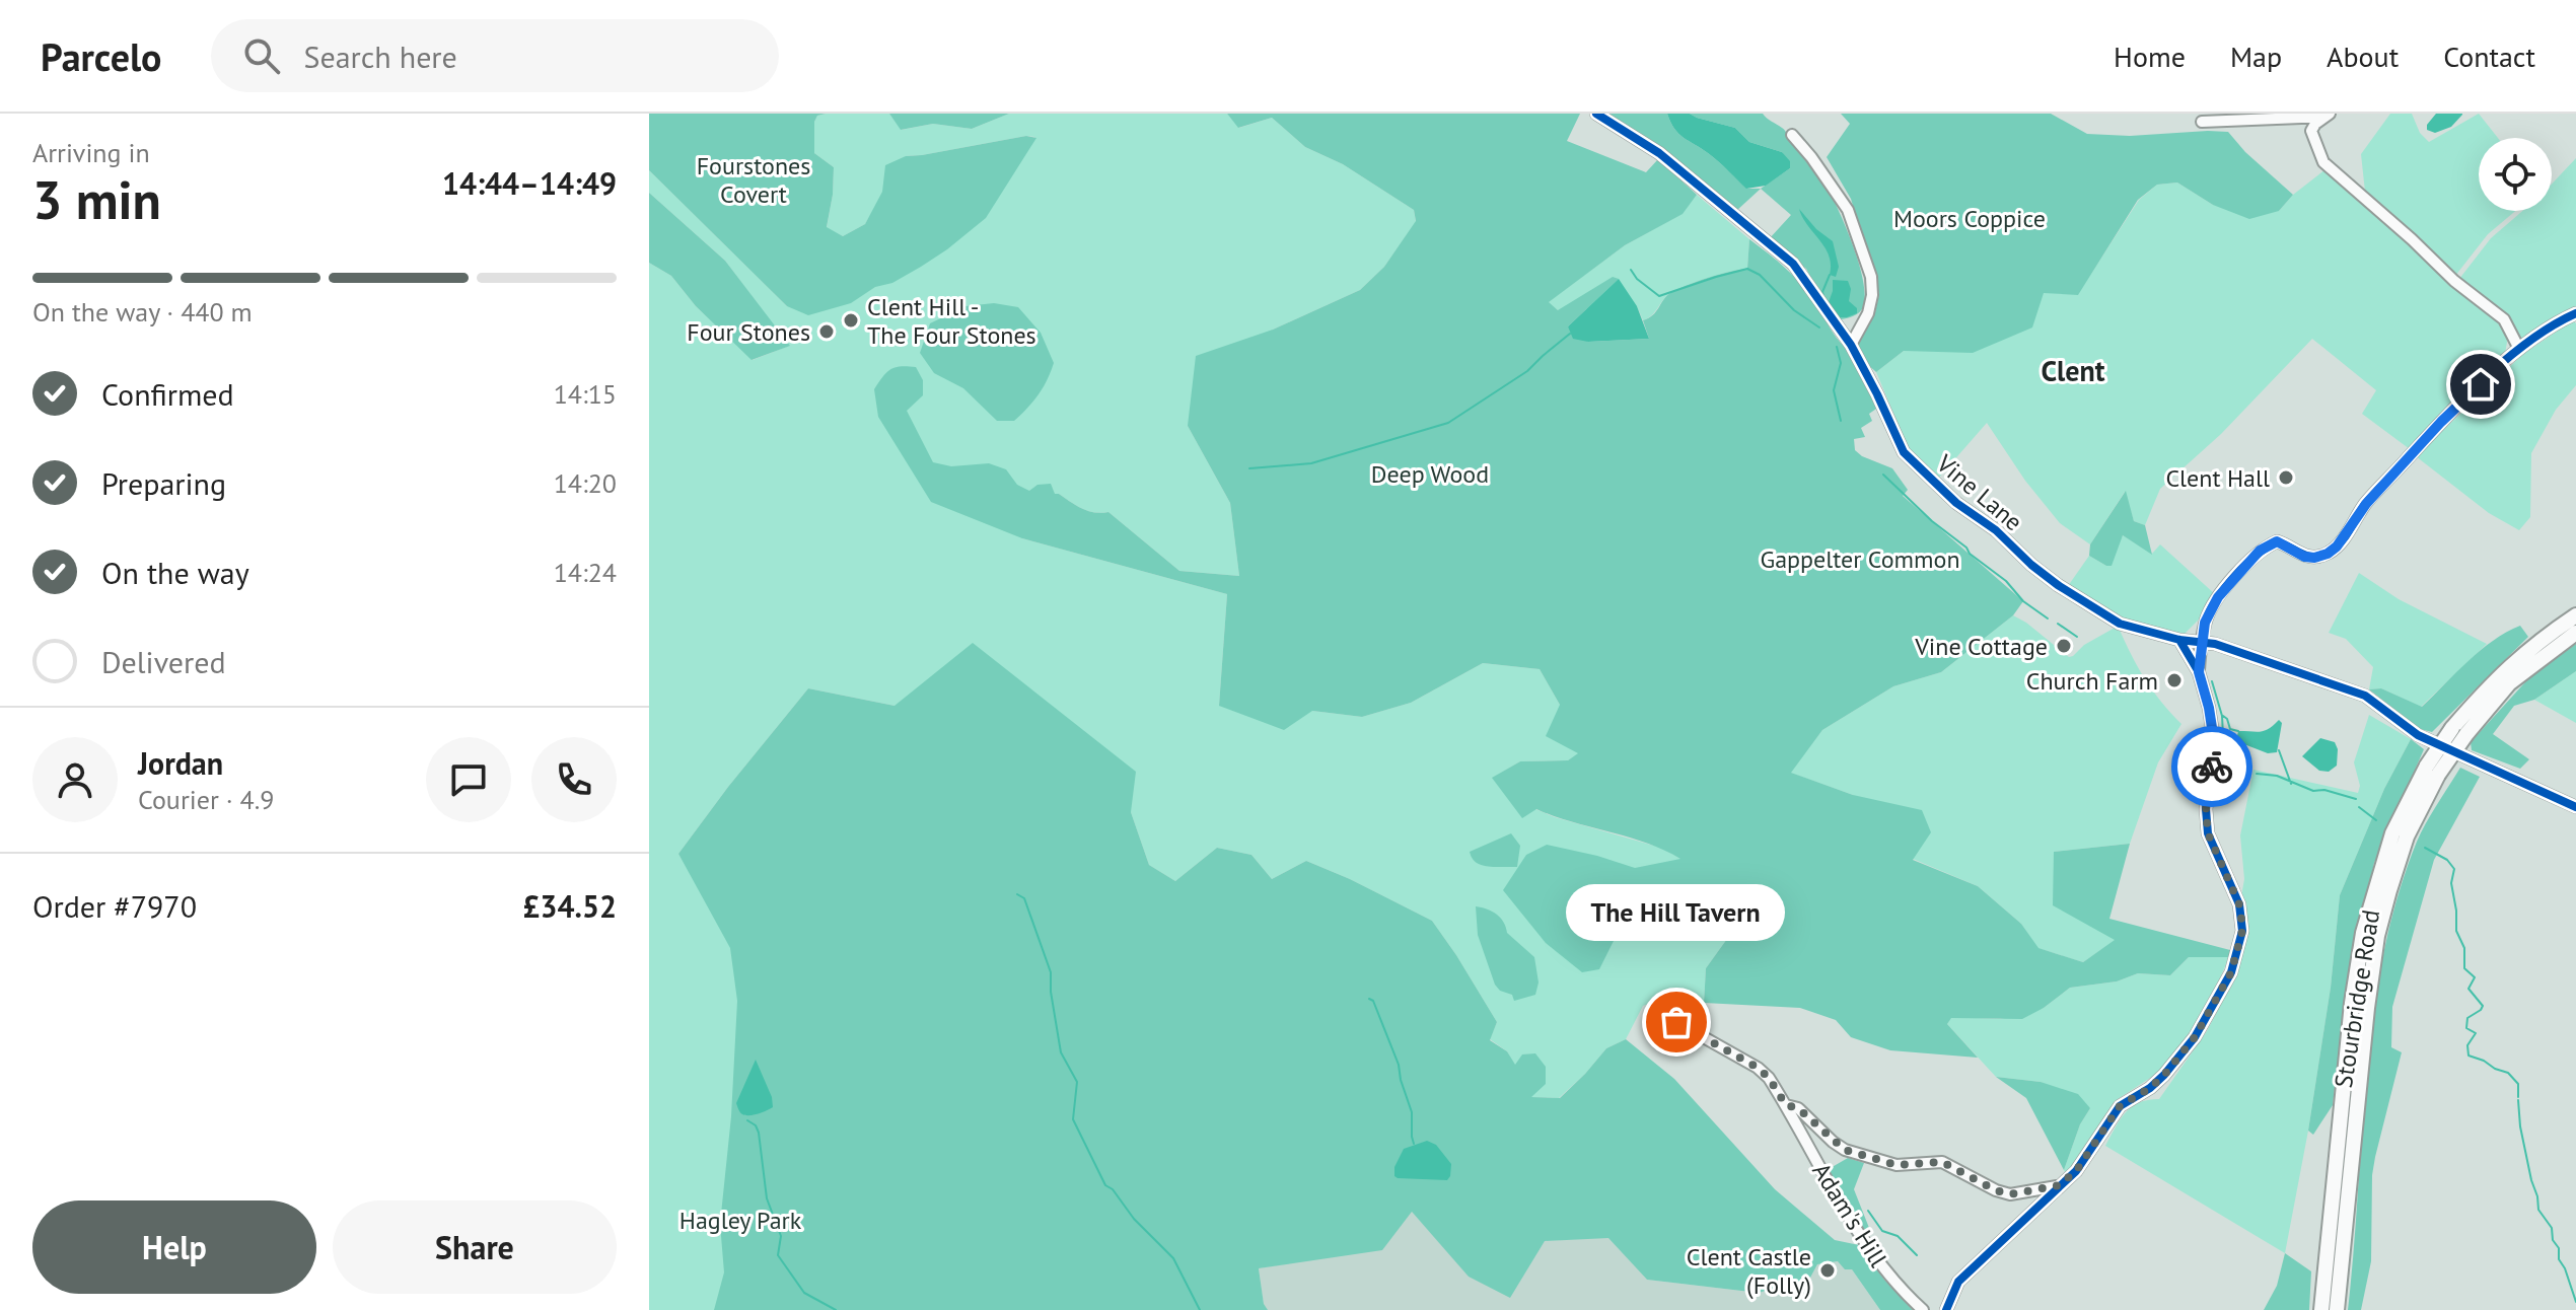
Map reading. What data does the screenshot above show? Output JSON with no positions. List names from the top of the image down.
{
  "streets": {
    "highway": ["Stourbridge Road"],
    "street": ["Vine Lane", "Adam's Hill"]
  },
  "districts": ["Clent"],
  "parks": [
    "Fourstones Covert",
    "Moors Coppice",
    "Deep Wood",
    "Gappelter Common",
    "Hagley Park"
  ],
  "places": [
    "Clent Hill - The Four Stones",
    "Four Stones",
    "Clent Hall",
    "Vine Cottage",
    "Church Farm",
    "The Hill Tavern",
    "Clent Castle (Folly)"
  ],
  "page": {
    "header": "Parcelo",
    "search": "Search here",
    "nav": [
      "Home",
      "Map",
      "About",
      "Contact"
    ],
    "heading": ["3 min", "Arriving in", "14:44–14:49"],
    "panel": [
      "Jordan",
      "Courier · 4.9",
      "Order #7970",
      "£34.52"
    ],
    "bar": "On the way · 440 m",
    "list": [
      ["Confirmed", "14:15"],
      ["Preparing", "14:20"],
      ["On the way", "14:24"],
      "Delivered"
    ],
    "bubble": "The Hill Tavern",
    "buttons": ["Help", "Share"]
  }
}
